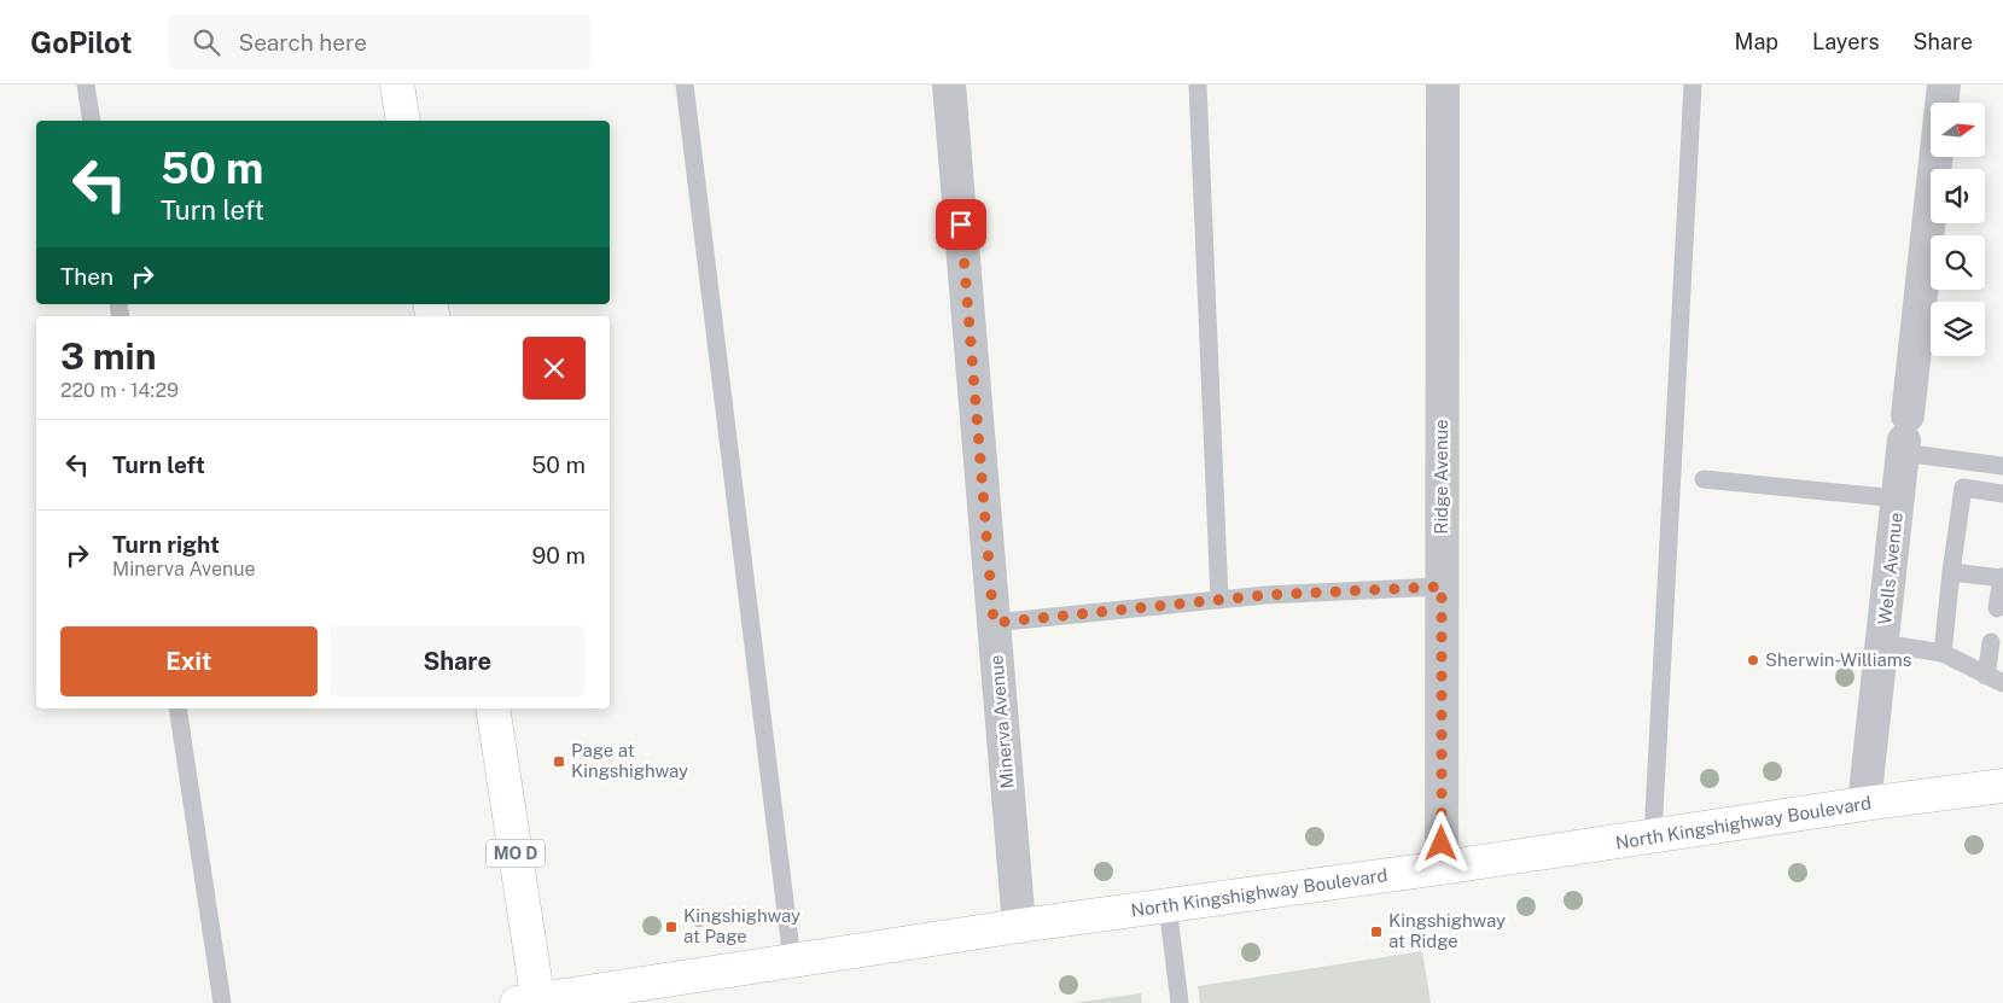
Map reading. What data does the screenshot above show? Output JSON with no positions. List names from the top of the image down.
{
  "streets": {
    "main road": ["North Kingshighway Boulevard", "MO D"],
    "street": ["Ridge Avenue", "Wells Avenue", "Minerva Avenue"]
  },
  "crossings": [
    ["Ridge Avenue", "North Kingshighway Boulevard"],
    ["Wells Avenue", "North Kingshighway Boulevard"],
    ["Minerva Avenue", "North Kingshighway Boulevard"],
    ["North Kingshighway Boulevard", "MO D"]
  ],
  "places": {
    "other": ["Sherwin-Williams"],
    "transit": ["Page at Kingshighway", "Kingshighway at Page", "Kingshighway at Ridge"]
  },
  "north": "right",
  "page": {
    "header": "GoPilot",
    "search": "Search here",
    "nav": ["Map", "Layers", "Share"],
    "turn": ["50 m", "Turn left"],
    "then": "Then",
    "heading": ["3 min", "220 m · 14:29"],
    "list": [
      {
        "name": "Turn left",
        "value": "50 m"
      },
      {
        "name": "Turn right",
        "note": "Minerva Avenue",
        "value": "90 m"
      }
    ],
    "buttons": ["Exit", "Share"]
  }
}
